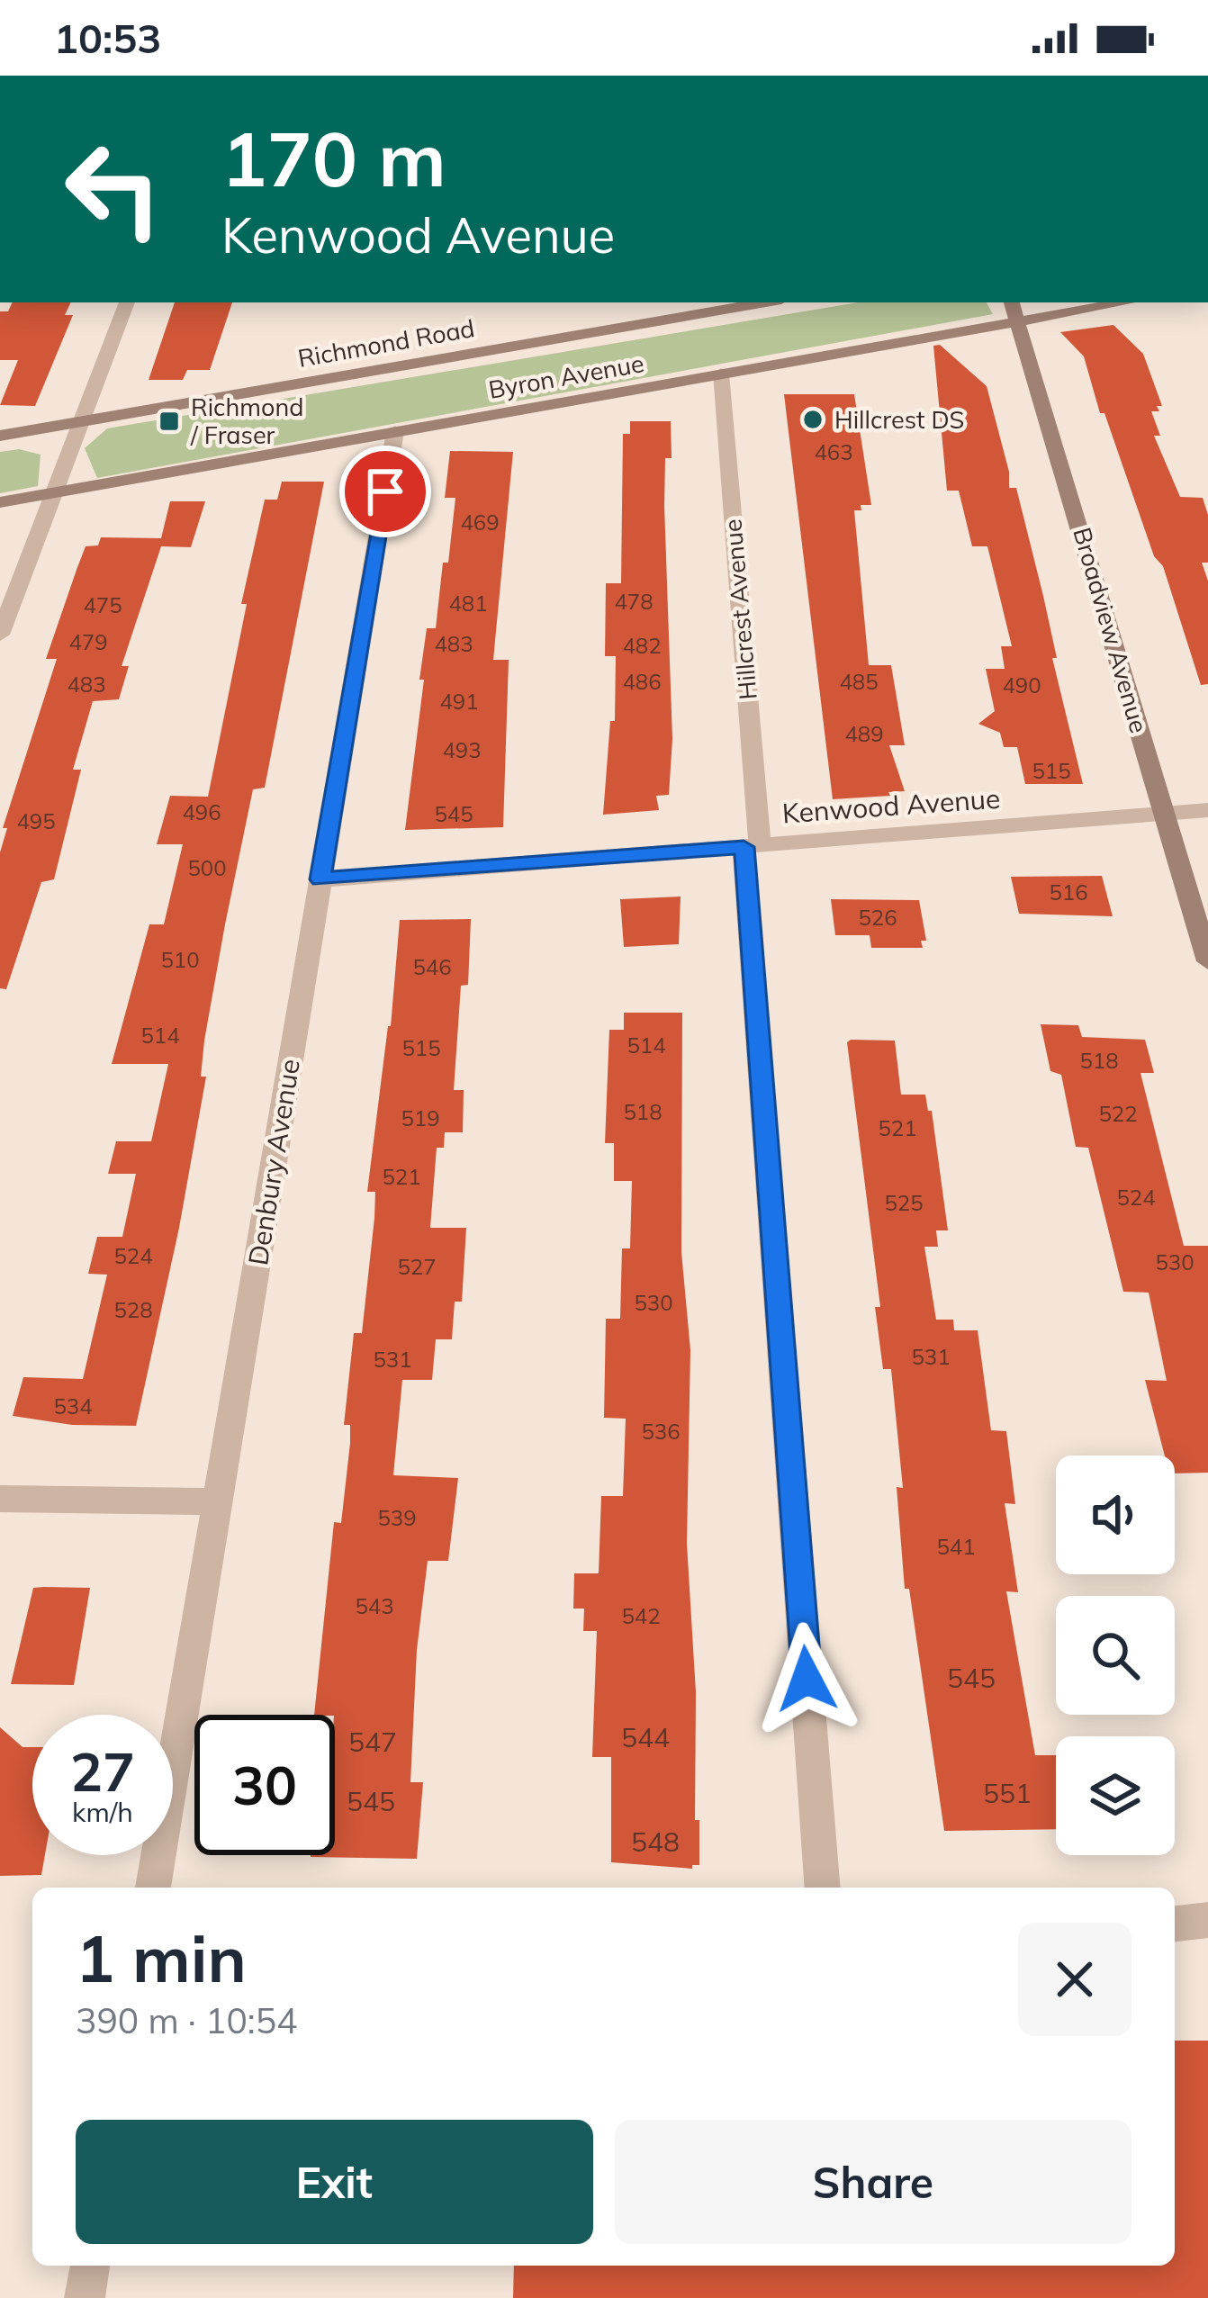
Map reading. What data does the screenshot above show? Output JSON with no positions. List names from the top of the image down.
{
  "streets": {
    "street": [
      "Richmond Road",
      "Byron Avenue",
      "Hillcrest Avenue",
      "Broadview Avenue",
      "Kenwood Avenue",
      "Denbury Avenue"
    ]
  },
  "crossings": [
    ["Byron Avenue", "Hillcrest Avenue"],
    ["Byron Avenue", "Broadview Avenue"],
    ["Byron Avenue", "Denbury Avenue"],
    ["Hillcrest Avenue", "Kenwood Avenue"],
    ["Broadview Avenue", "Kenwood Avenue"],
    ["Kenwood Avenue", "Denbury Avenue"]
  ],
  "places": {
    "other": ["Hillcrest DS"],
    "transit": ["Richmond / Fraser"]
  },
  "house_numbers": [
    "463",
    "469",
    "478",
    "481",
    "475",
    "479",
    "483",
    "482",
    "486",
    "485",
    "483",
    "490",
    "491",
    "489",
    "493",
    "515",
    "496",
    "545",
    "495",
    "500",
    "516",
    "526",
    "510",
    "546",
    "514",
    "514",
    "515",
    "518",
    "518",
    "522",
    "519",
    "521",
    "521",
    "524",
    "525",
    "524",
    "530",
    "527",
    "530",
    "528",
    "531",
    "531",
    "534",
    "536",
    "539",
    "541",
    "543",
    "542",
    "545",
    "544",
    "547",
    "551",
    "545",
    "548"
  ],
  "page": {
    "status": "10:53",
    "turn": ["170 m", "Kenwood Avenue"],
    "speed": "27 km/h",
    "limit": "30",
    "heading": ["1 min", "390 m · 10:54"],
    "buttons": ["Exit", "Share"]
  }
}
